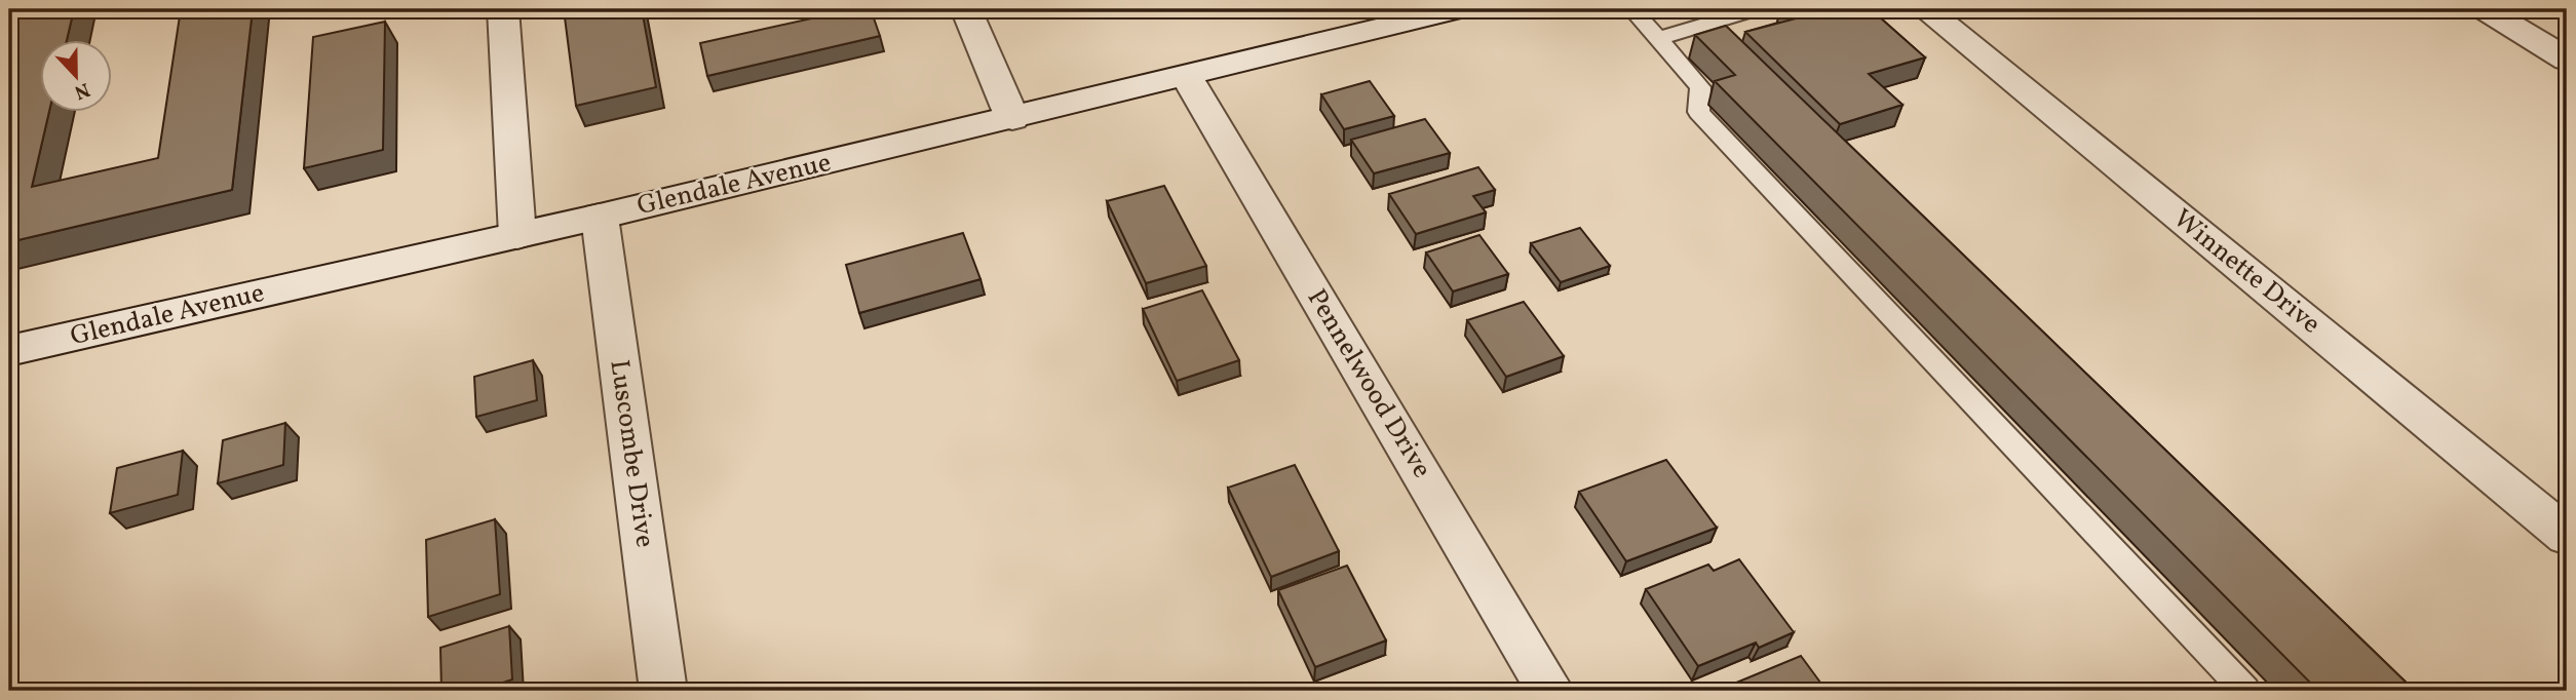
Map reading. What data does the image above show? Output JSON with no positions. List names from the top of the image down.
{
  "streets": {
    "street": [
      "Glendale Avenue",
      "Winnette Drive",
      "Pennelwood Drive",
      "Luscombe Drive"
    ]
  },
  "crossings": [
    ["Glendale Avenue", "Pennelwood Drive"],
    ["Glendale Avenue", "Luscombe Drive"]
  ],
  "north": "bottom"
}
